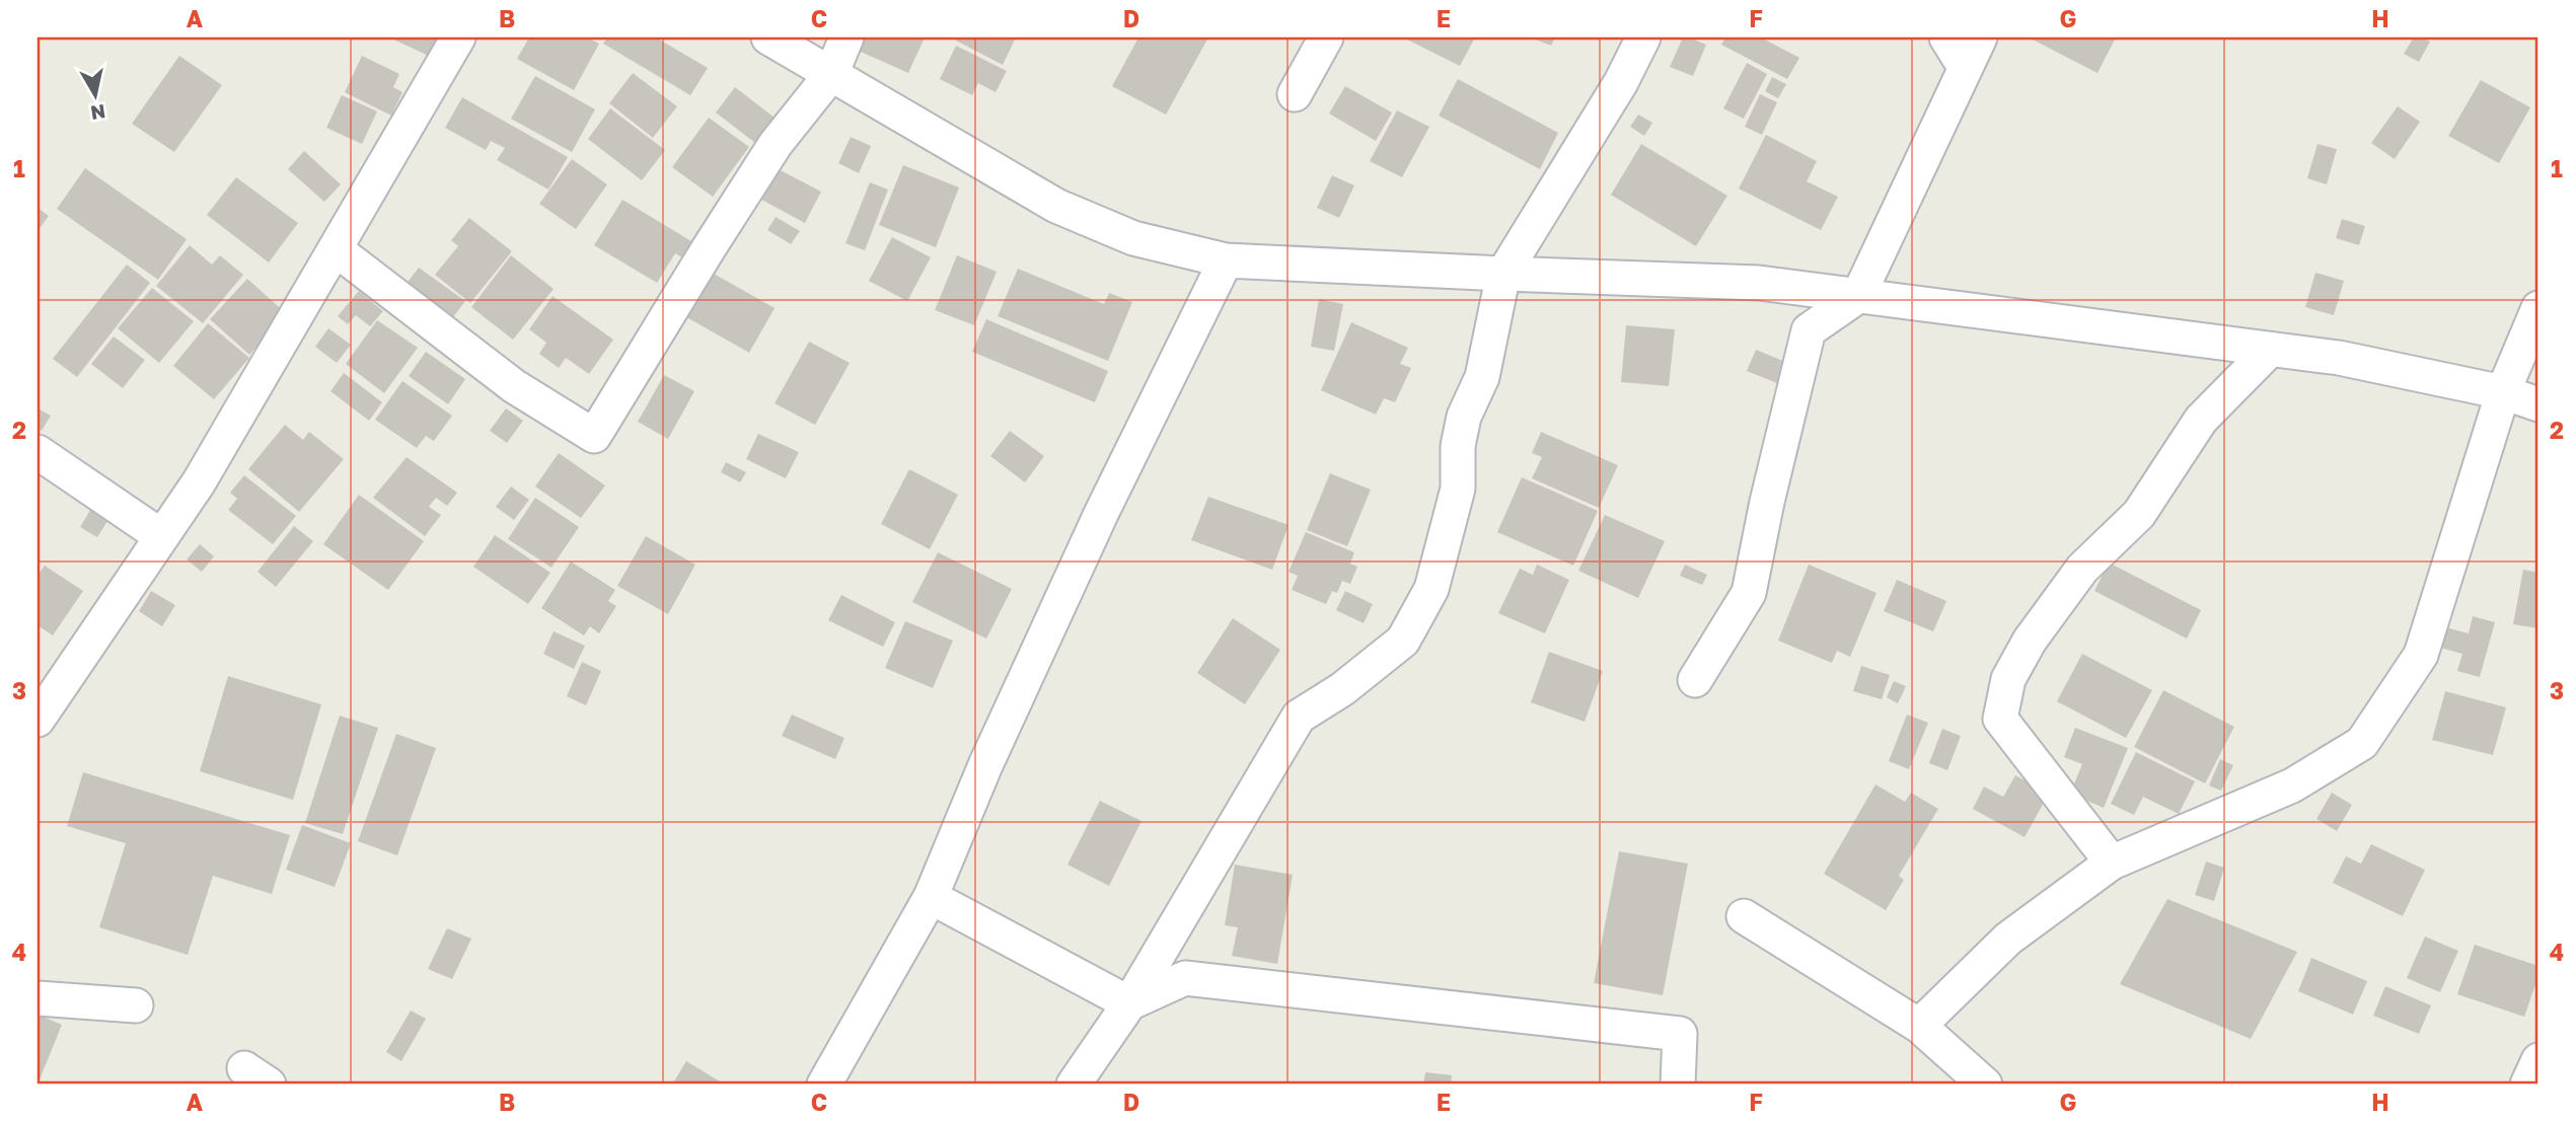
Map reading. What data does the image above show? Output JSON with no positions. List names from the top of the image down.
{
  "north": "bottom",
  "grid": {
    "columns": [
      "A",
      "B",
      "C",
      "D",
      "E",
      "F",
      "G",
      "H"
    ],
    "rows": [
      "1",
      "2",
      "3",
      "4"
    ]
  }
}
